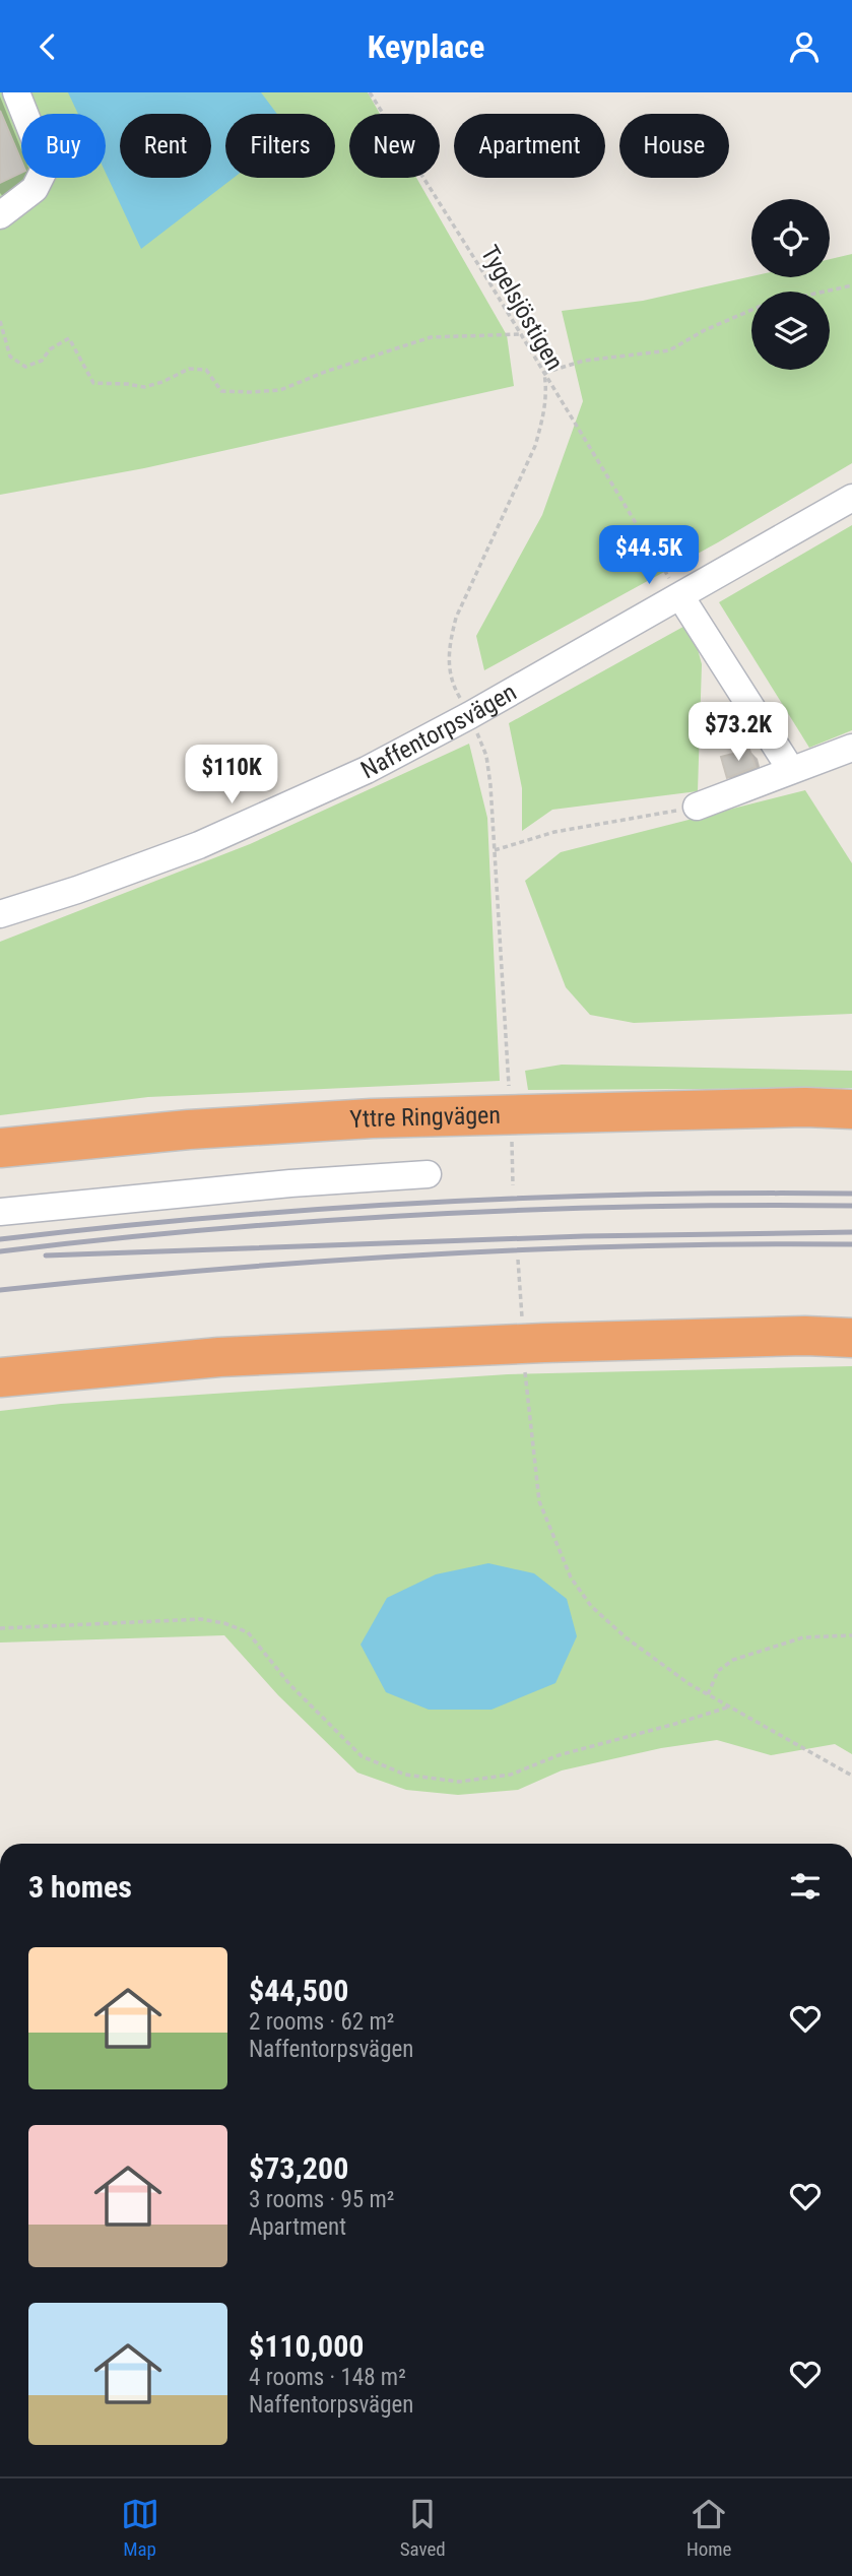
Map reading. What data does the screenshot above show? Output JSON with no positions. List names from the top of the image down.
{
  "streets": {
    "highway": ["Yttre Ringvägen"],
    "street": ["Naffentorpsvägen"],
    "path": ["Tygelsjöstigen"]
  },
  "crossings": [
    ["Tygelsjöstigen", "Naffentorpsvägen"]
  ],
  "page": {
    "header": "Keyplace",
    "chip": [
      "Buy",
      "Rent",
      "Filters",
      "New",
      "Apartment",
      "House"
    ],
    "price": ["$44.5K", "$73.2K", "$110K"],
    "heading": "3 homes",
    "list": [
      {
        "name": "$44,500",
        "note": "2 rooms · 62 m² · Naffentorpsvägen"
      },
      {
        "name": "$73,200",
        "note": "3 rooms · 95 m² · Apartment"
      },
      {
        "name": "$110,000",
        "note": "4 rooms · 148 m² · Naffentorpsvägen"
      }
    ],
    "tabs": ["Map", "Saved", "Home"]
  }
}
